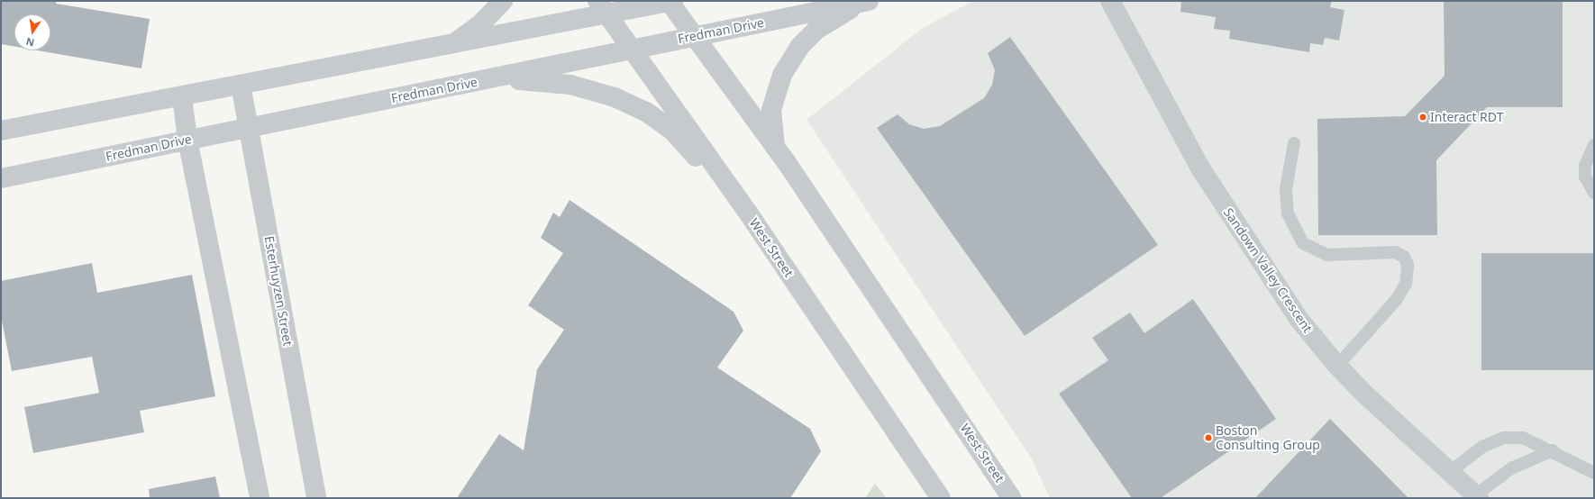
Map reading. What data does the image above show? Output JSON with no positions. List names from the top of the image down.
{
  "streets": {
    "street": [
      "Fredman Drive",
      "West Street",
      "Sandown Valley Crescent",
      "Esterhuyzen Street"
    ]
  },
  "crossings": [
    ["Fredman Drive", "West Street"],
    ["Fredman Drive", "Esterhuyzen Street"]
  ],
  "places": ["Interact RDT", "Boston Consulting Group"],
  "north": "bottom"
}
